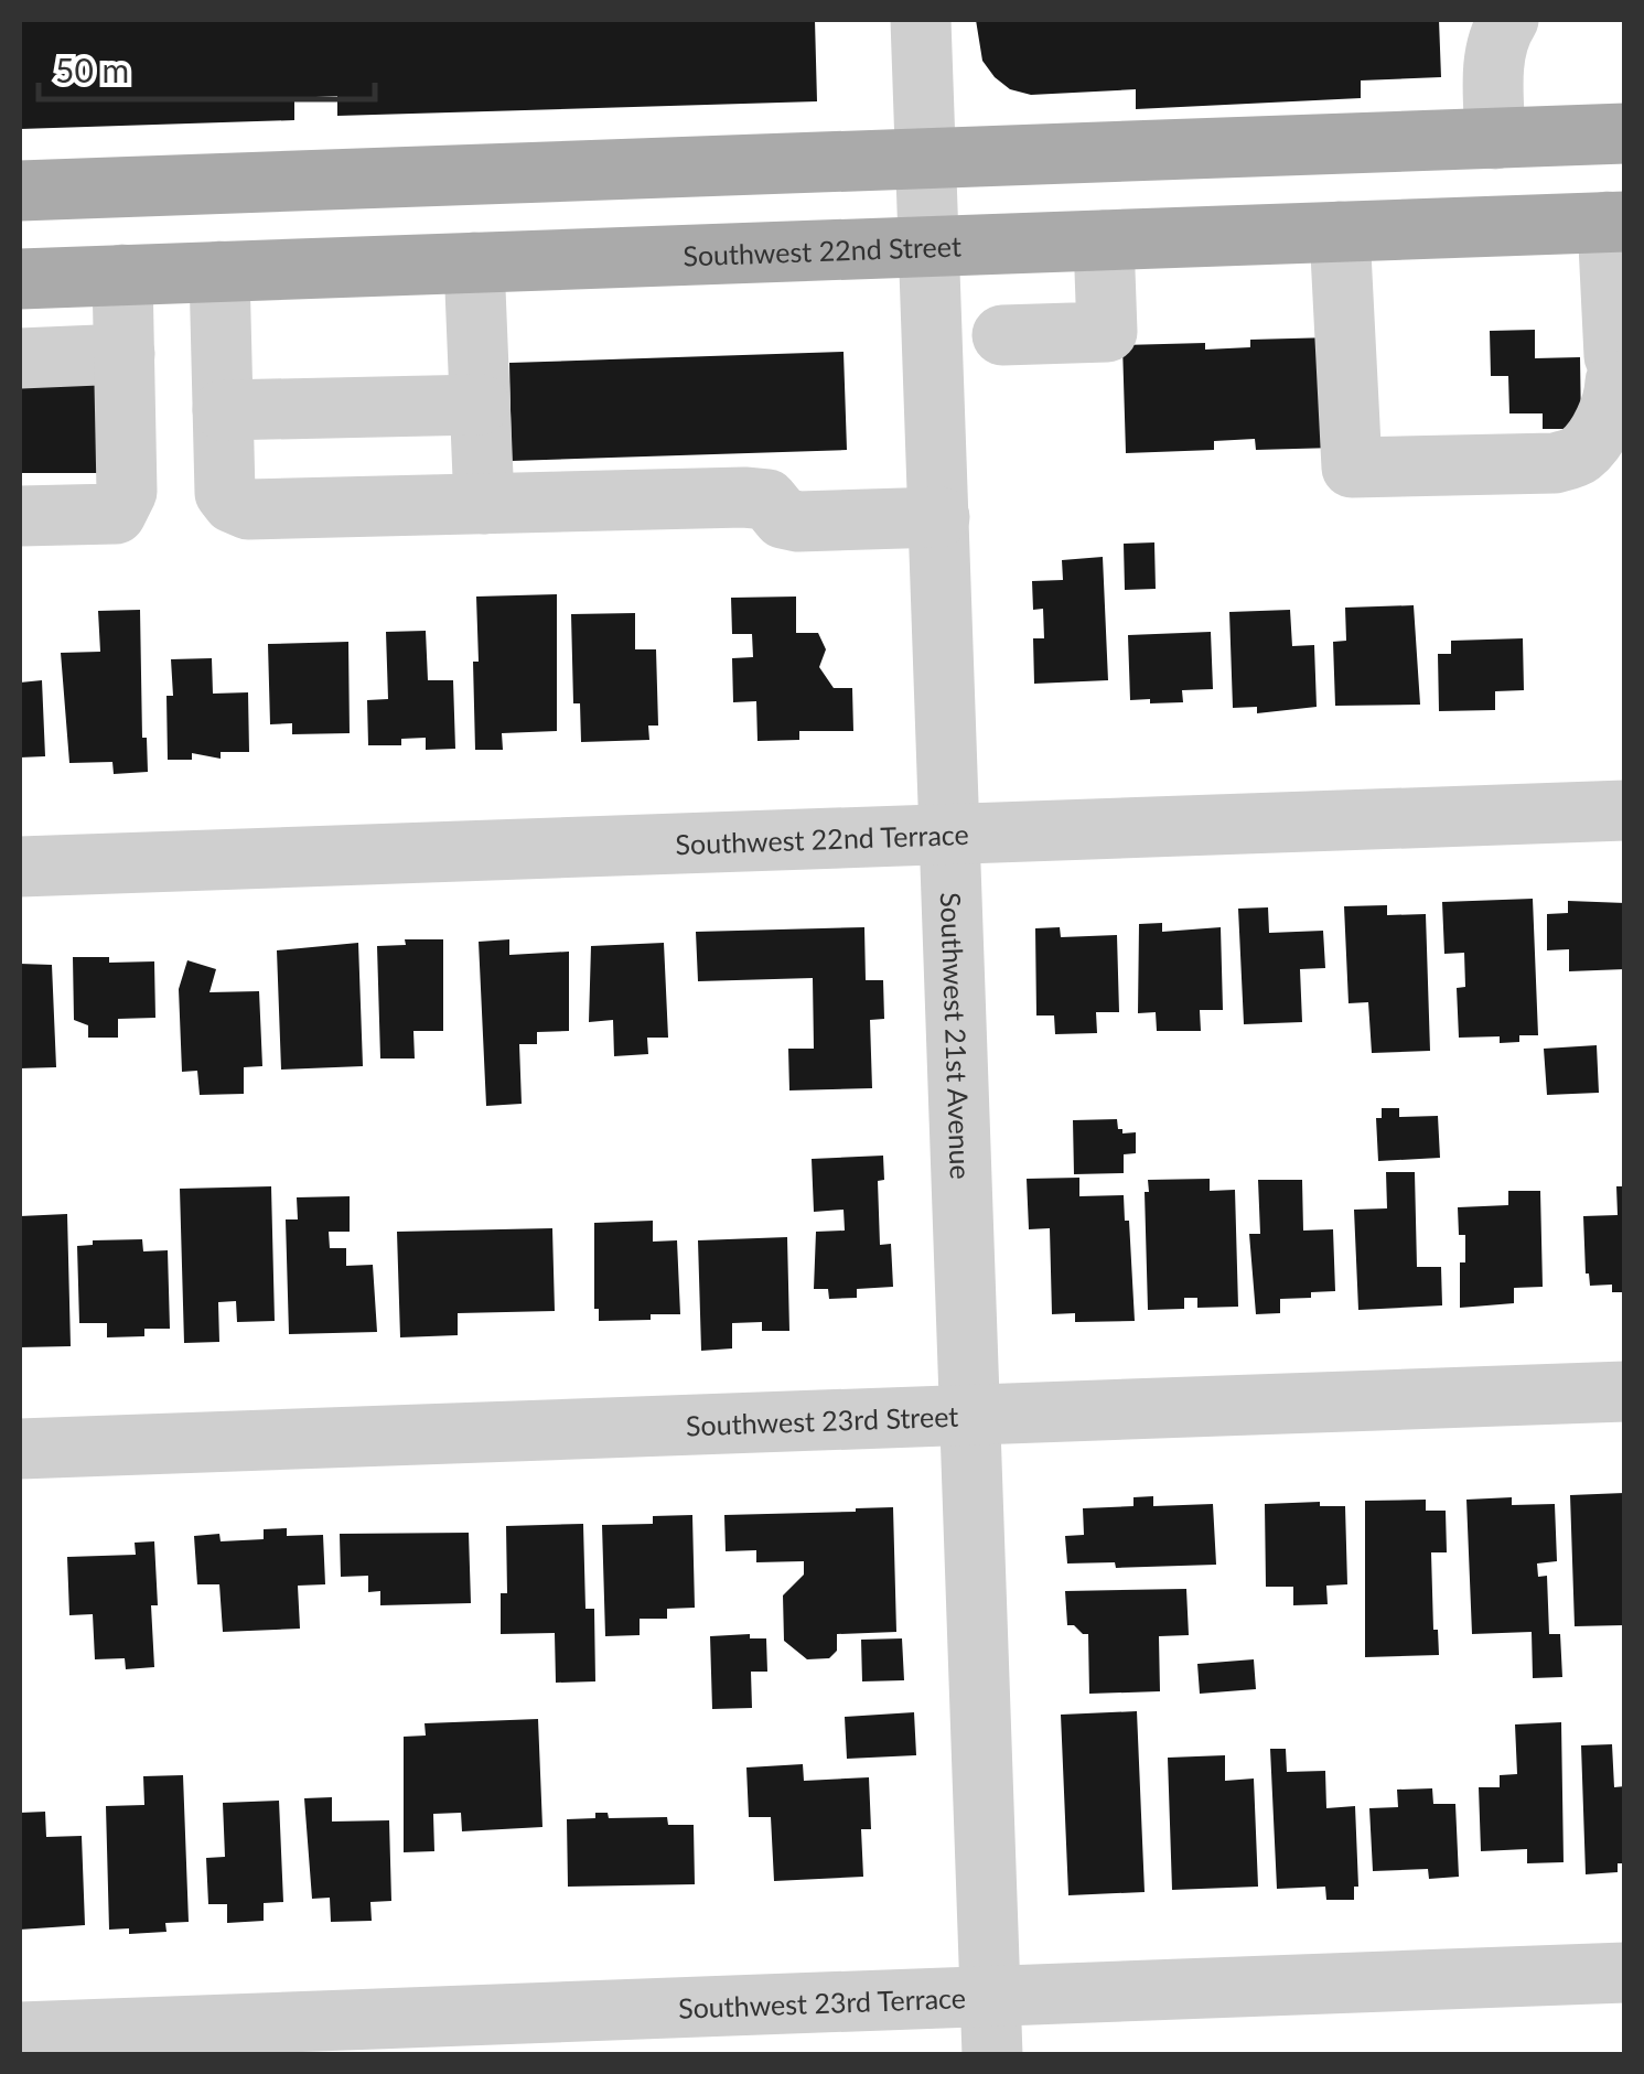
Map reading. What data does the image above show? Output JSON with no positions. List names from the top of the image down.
{
  "streets": {
    "main road": ["Southwest 22nd Street"],
    "street": [
      "Southwest 22nd Terrace",
      "Southwest 21st Avenue",
      "Southwest 23rd Street",
      "Southwest 23rd Terrace"
    ]
  },
  "crossings": [
    ["Southwest 22nd Street", "Southwest 21st Avenue"],
    ["Southwest 22nd Terrace", "Southwest 21st Avenue"],
    ["Southwest 21st Avenue", "Southwest 23rd Street"],
    ["Southwest 21st Avenue", "Southwest 23rd Terrace"]
  ],
  "scale_bar": "50 m"
}
